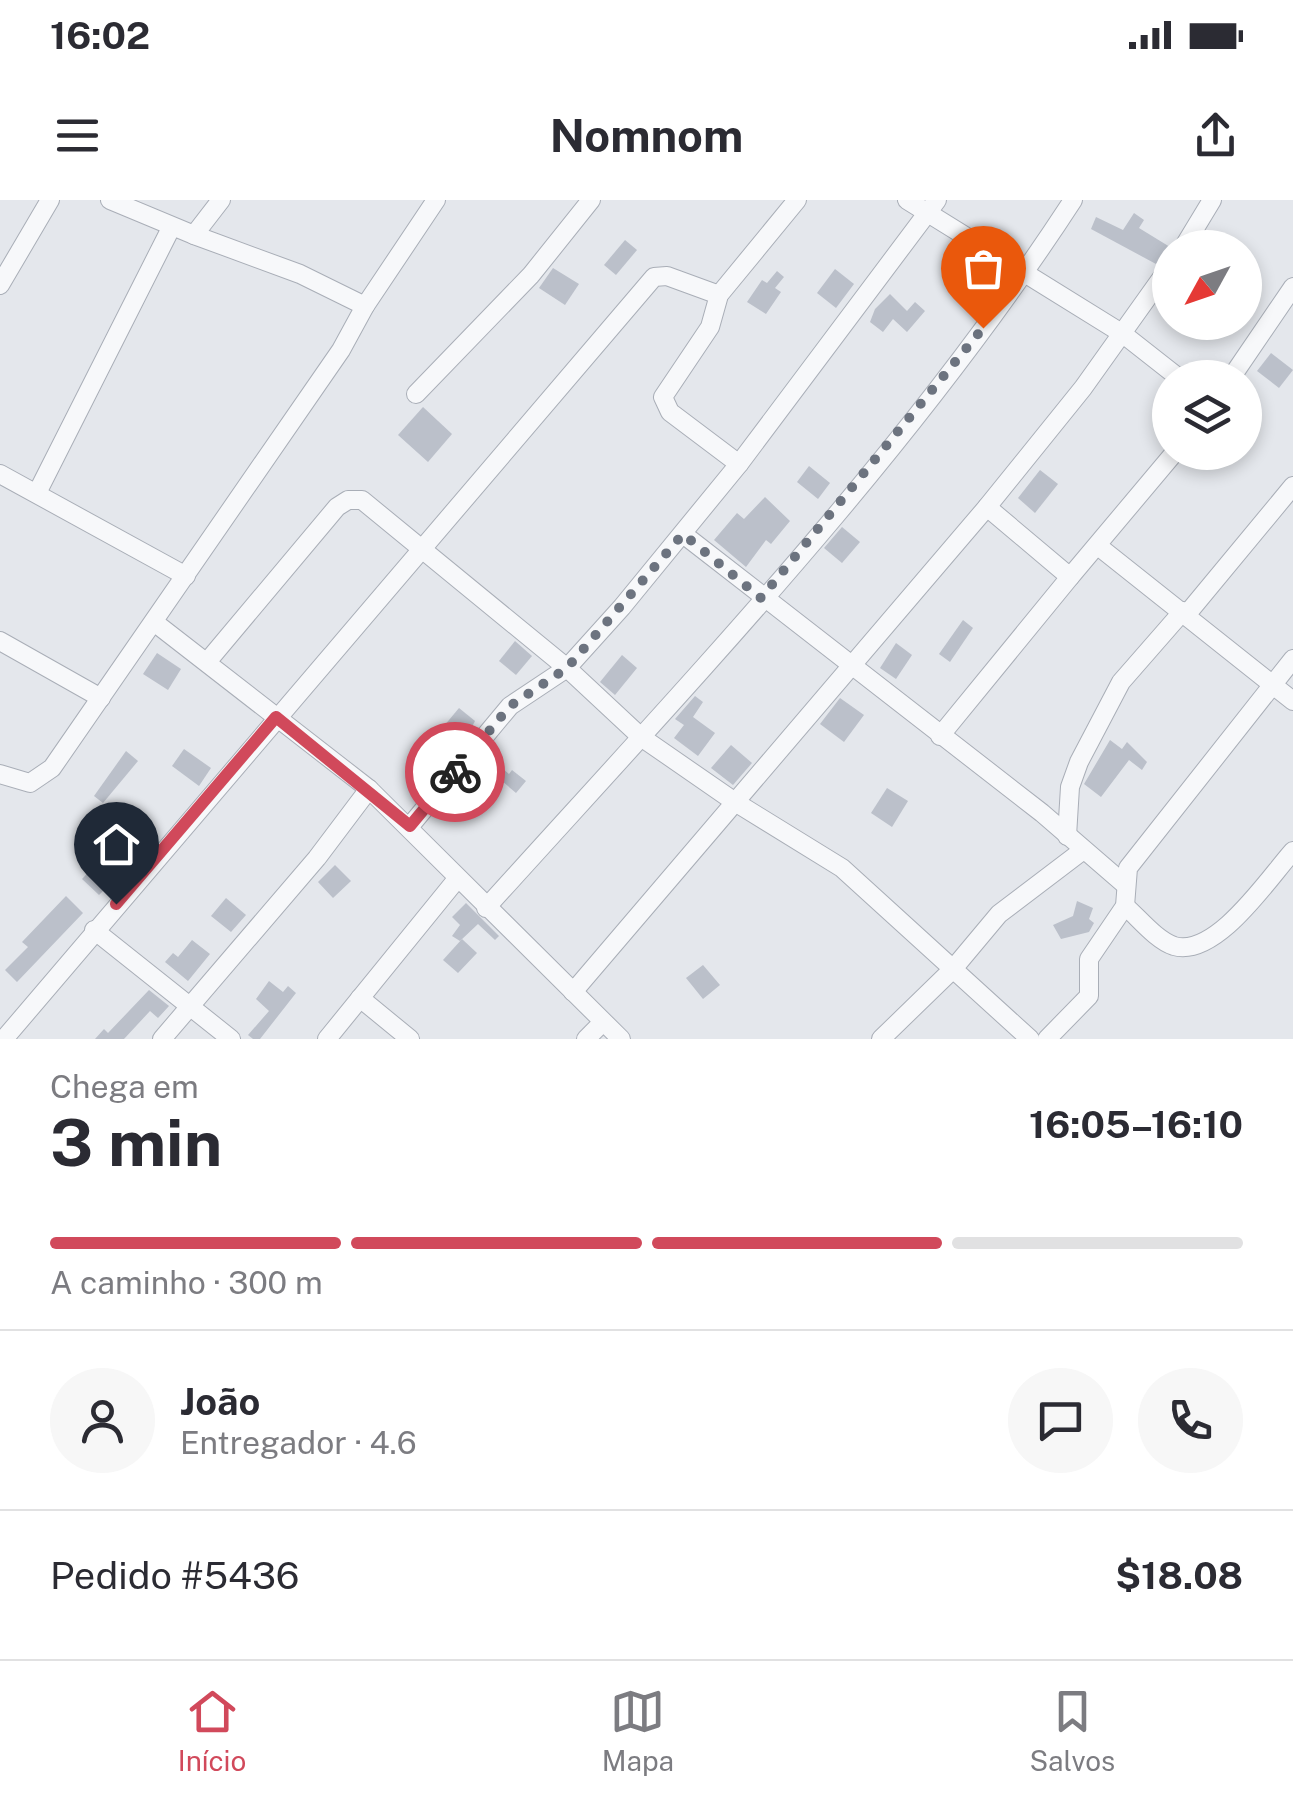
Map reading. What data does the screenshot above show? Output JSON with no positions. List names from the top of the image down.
{
  "north": "bottom left",
  "page": {
    "status": "16:02",
    "header": "Nomnom",
    "heading": ["3 min", "Chega em", "16:05–16:10"],
    "panel": [
      "João",
      "Entregador · 4.6",
      "Pedido #5436",
      "$18.08"
    ],
    "bar": "A caminho · 300 m",
    "tabs": ["Início", "Mapa", "Salvos"]
  }
}
